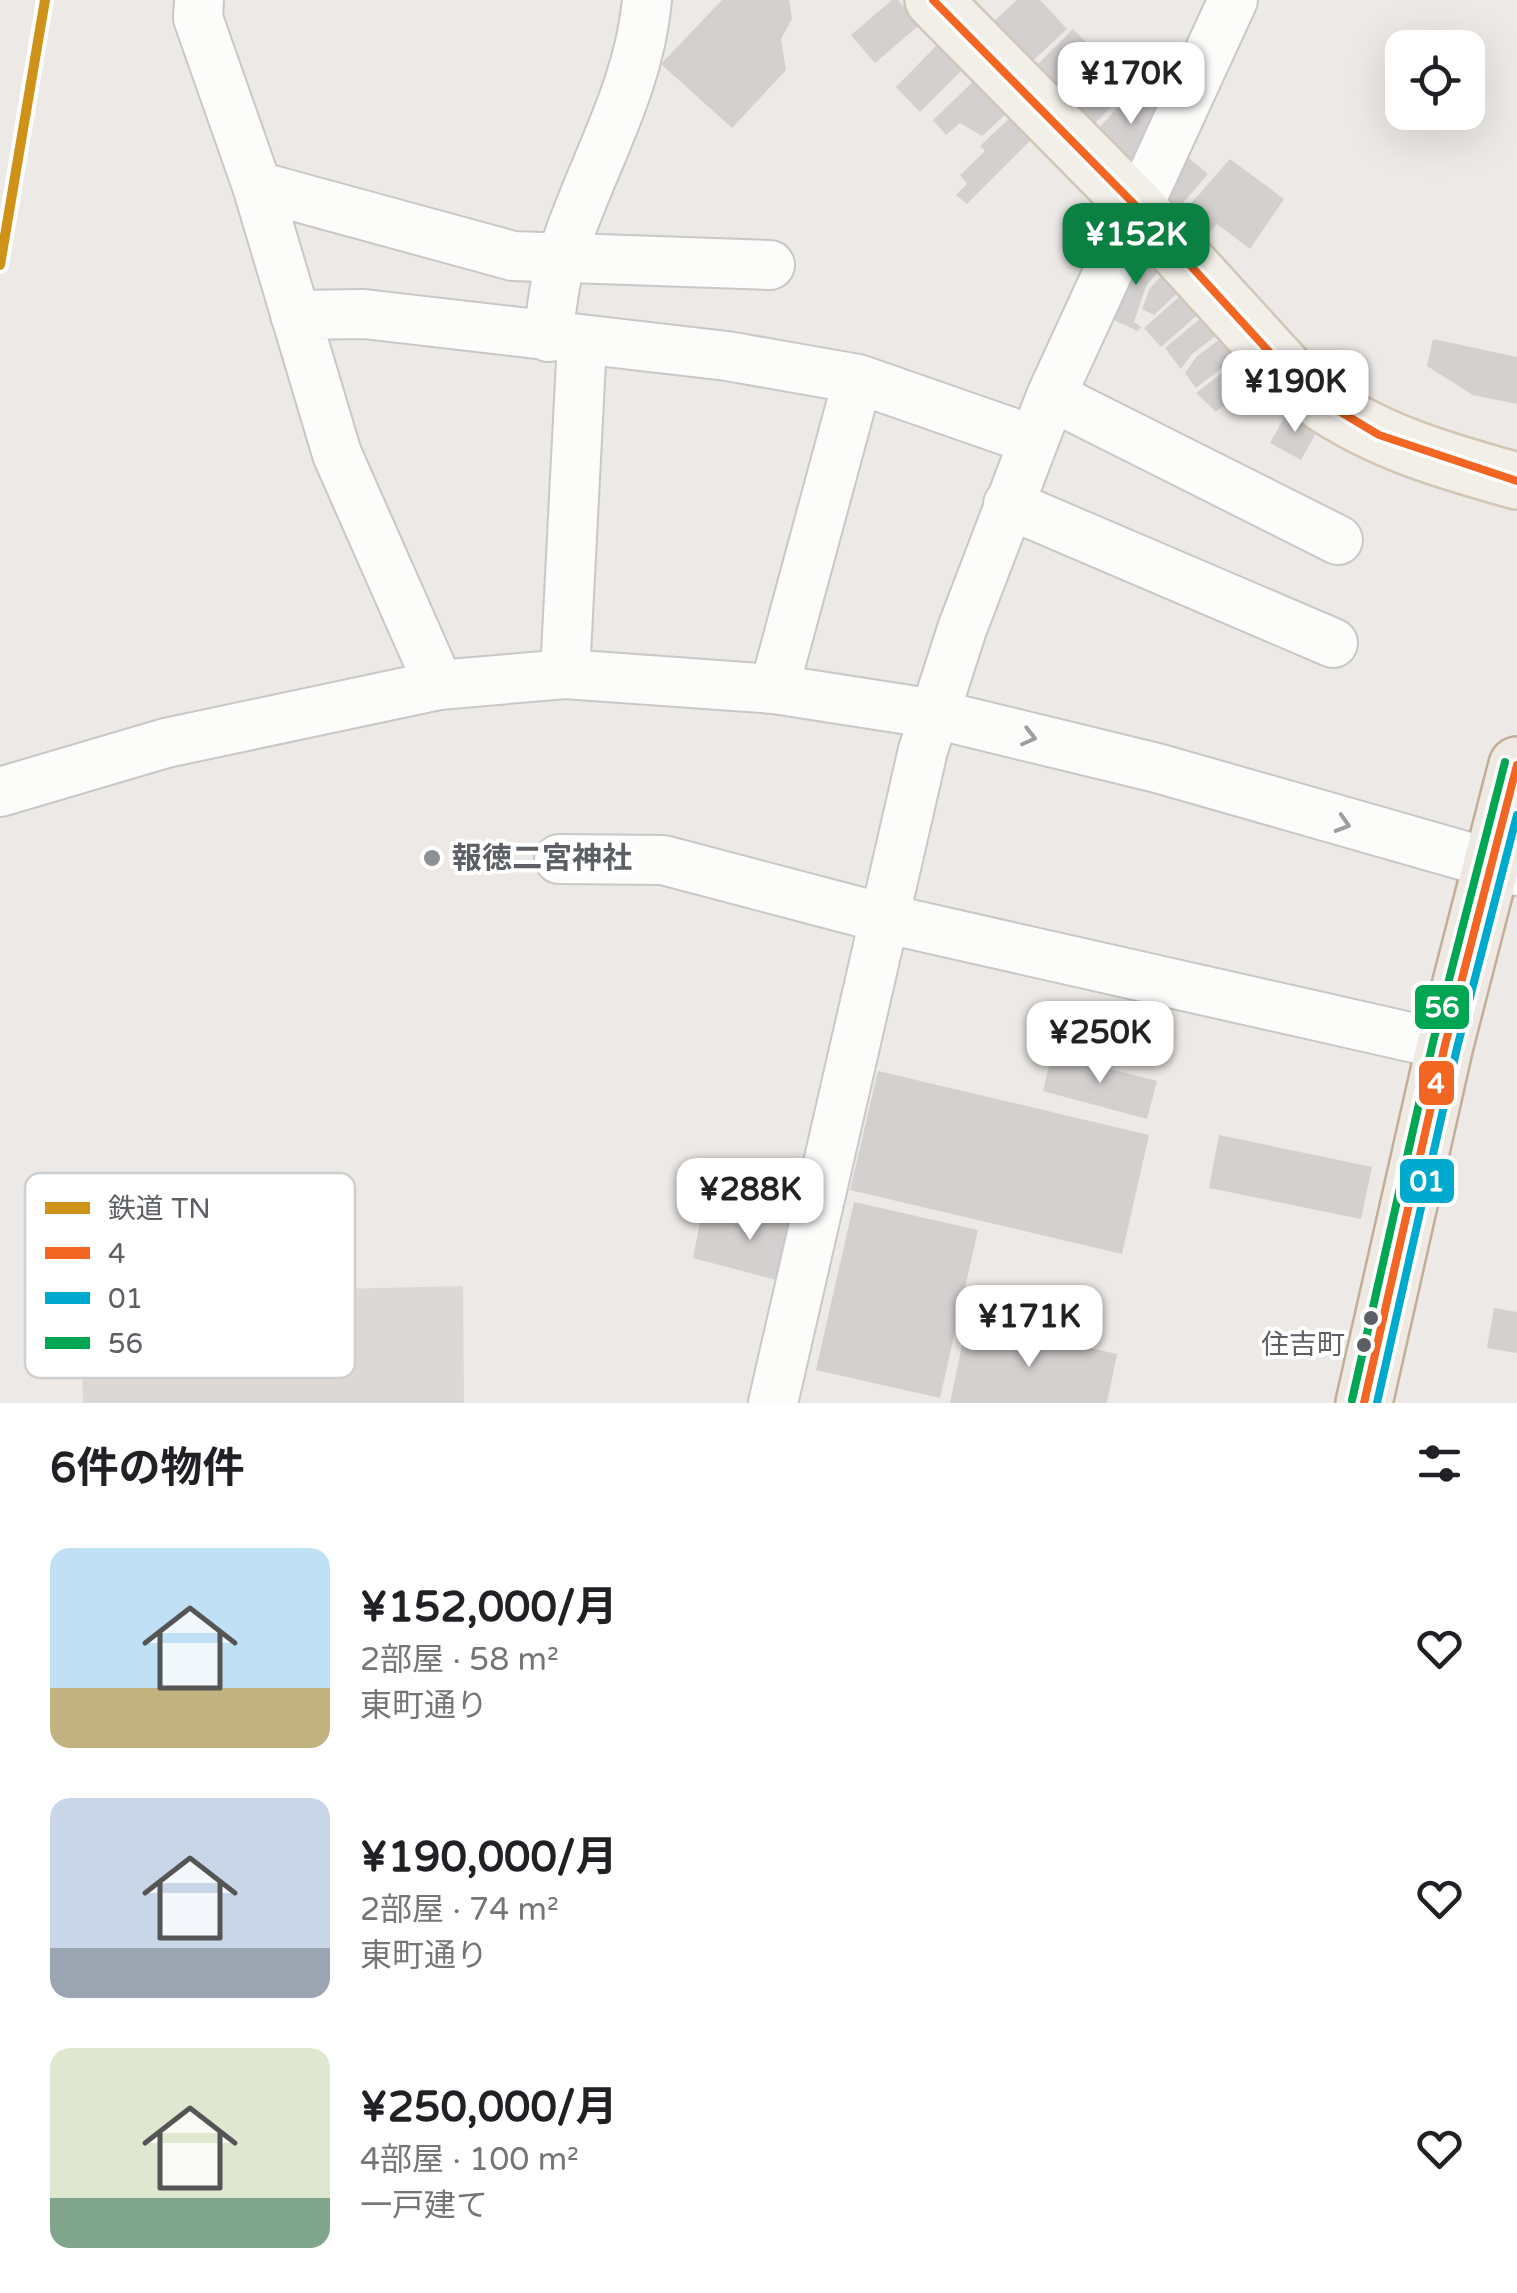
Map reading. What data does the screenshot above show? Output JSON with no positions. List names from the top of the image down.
{
  "places": ["報徳二宮神社", "住吉町"],
  "lines": [
    "rail line TN",
    "transit line 4",
    "transit line 56",
    "transit line 01"
  ],
  "legend": [
    "鉄道 TN",
    "4",
    "01",
    "56"
  ],
  "page": {
    "price": [
      "¥170K",
      "¥152K",
      "¥190K",
      "¥250K",
      "¥288K",
      "¥171K"
    ],
    "heading": "6件の物件",
    "list": [
      {
        "name": "¥152,000/月",
        "note": "2部屋 · 58 m² · 東町通り"
      },
      {
        "name": "¥190,000/月",
        "note": "2部屋 · 74 m² · 東町通り"
      },
      {
        "name": "¥250,000/月",
        "note": "4部屋 · 100 m² · 一戸建て"
      }
    ]
  }
}
